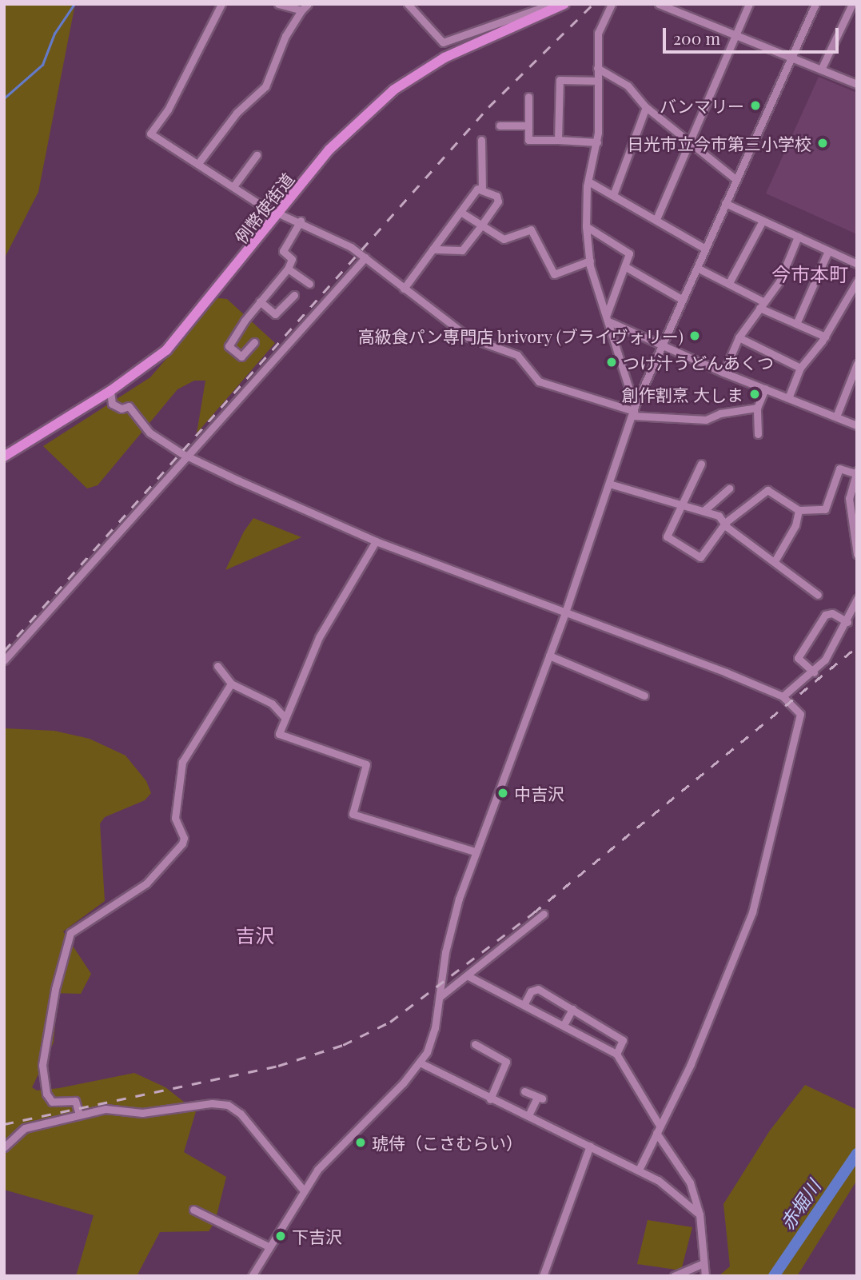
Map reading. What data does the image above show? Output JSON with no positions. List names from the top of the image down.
{
  "streets": {
    "highway": ["例幣使街道"]
  },
  "districts": ["今市本町", "吉沢"],
  "water": ["赤堀川"],
  "places": [
    "バンマリー",
    "日光市立今市第三小学校",
    "高級食パン専門店 brivory (ブライヴォリー)",
    "つけ汁うどんあくつ",
    "創作割烹 大しま",
    "中吉沢",
    "琥侍（こさむらい）",
    "下吉沢"
  ],
  "scale_bar": "200 m"
}
